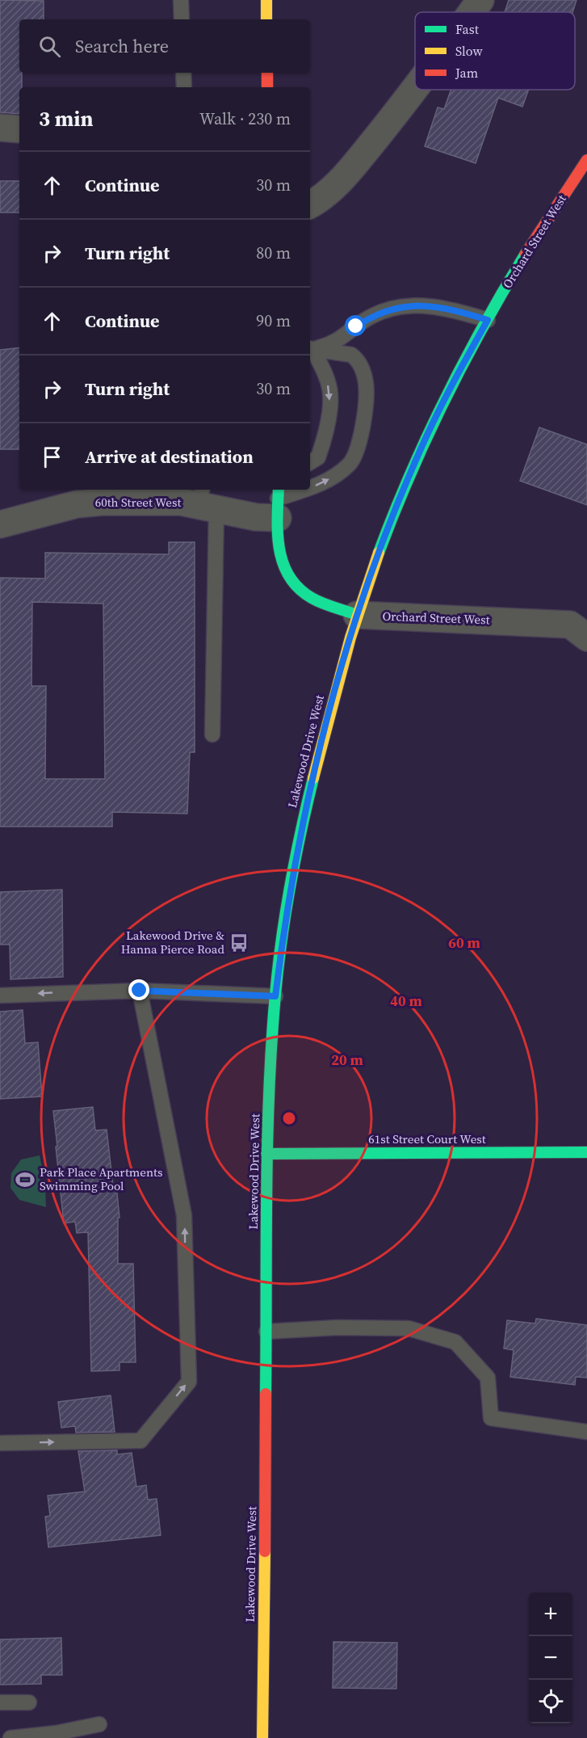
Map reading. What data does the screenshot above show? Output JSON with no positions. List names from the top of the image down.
{
  "streets": {
    "main road": ["Orchard Street West", "Lakewood Drive West", "61st Street Court West"],
    "street": ["60th Street West"]
  },
  "crossings": [
    ["Orchard Street West", "Lakewood Drive West"],
    ["Lakewood Drive West", "61st Street Court West"]
  ],
  "places": {
    "bus stop": ["Lakewood Drive & Hanna Pierce Road"],
    "sports": ["Park Place Apartments Swimming Pool"]
  },
  "legend": ["Fast", "Slow", "Jam"],
  "page": {
    "search": "Search here",
    "heading": ["3 min", "Walk · 230 m"],
    "list": [
      ["Continue", "30 m"],
      ["Turn right", "80 m"],
      ["Continue", "90 m"],
      ["Turn right", "30 m"],
      "Arrive at destination"
    ],
    "map_buttons": ["+", "−"]
  },
  "rings": ["60 m", "40 m", "20 m"]
}
